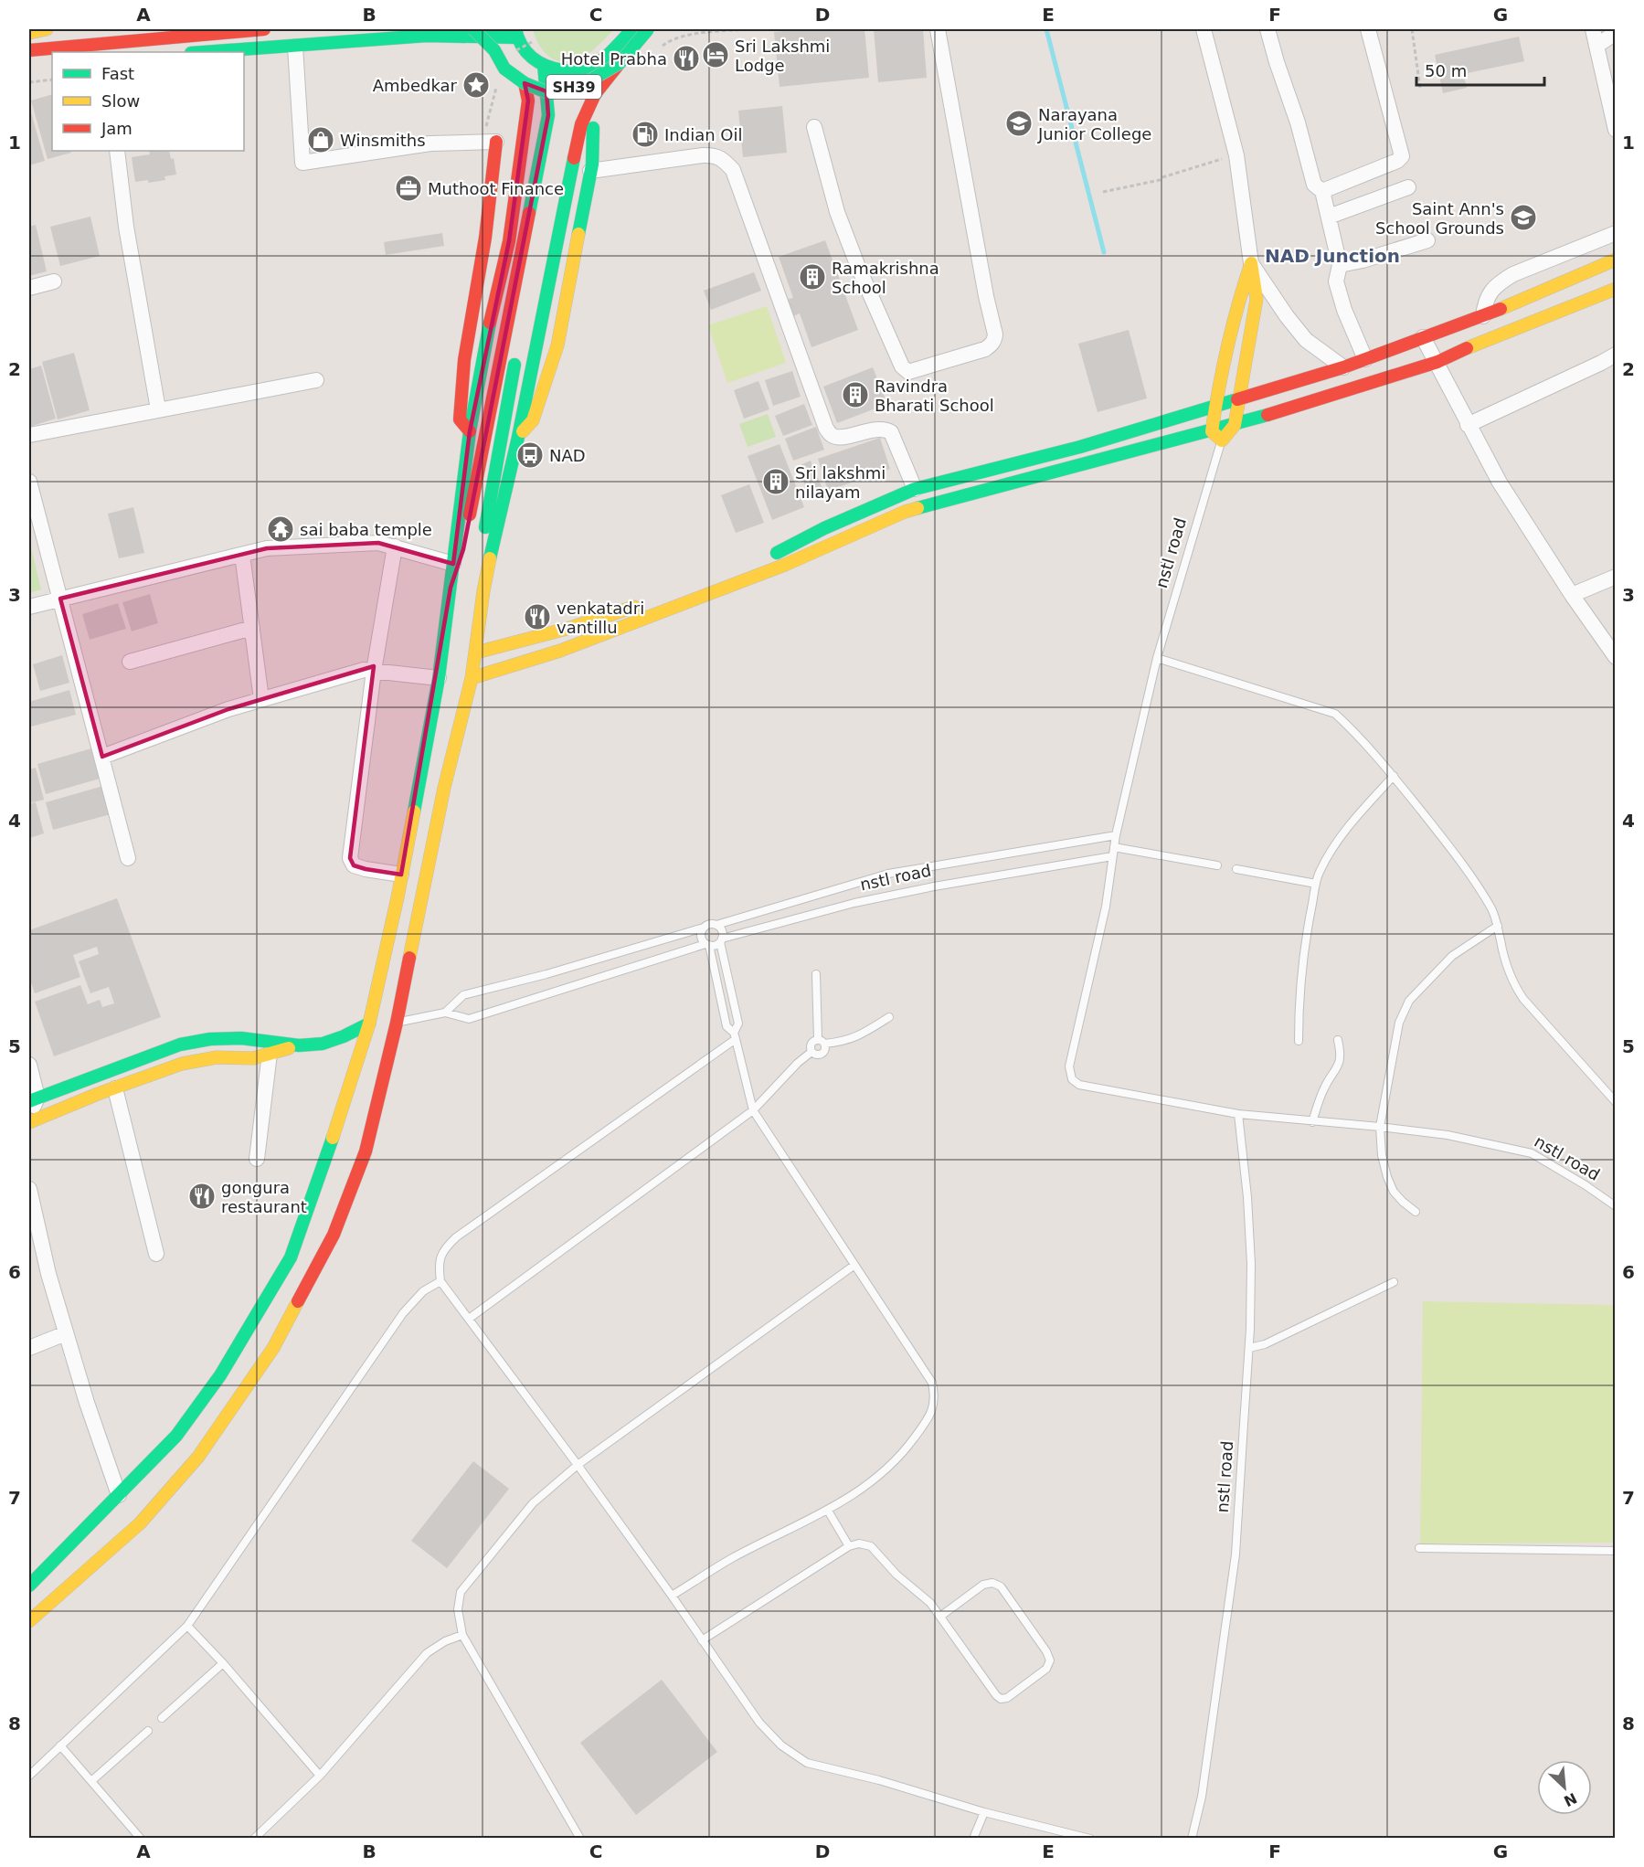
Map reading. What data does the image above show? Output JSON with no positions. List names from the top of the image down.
{
  "streets": {
    "street": ["SH39"],
    "lane": ["nstl road"]
  },
  "districts": ["NAD Junction"],
  "places": {
    "hotel": ["Sri Lakshmi Lodge"],
    "restaurant": ["Hotel Prabha", "venkatadri vantillu", "gongura restaurant"],
    "place": ["Ambedkar"],
    "school or university": ["Narayana Junior College", "Saint Ann's School Grounds"],
    "fuel station": ["Indian Oil"],
    "shop": ["Winsmiths"],
    "office": ["Muthoot Finance"],
    "building": ["Ramakrishna School", "Ravindra Bharati School", "Sri lakshmi nilayam"],
    "bus stop": ["NAD"],
    "temple": ["sai baba temple"]
  },
  "legend": ["Fast", "Slow", "Jam"],
  "scale_bar": "50 m",
  "north": "bottom right",
  "grid": {
    "columns": [
      "A",
      "B",
      "C",
      "D",
      "E",
      "F",
      "G"
    ],
    "rows": [
      "1",
      "2",
      "3",
      "4",
      "5",
      "6",
      "7",
      "8"
    ]
  }
}
